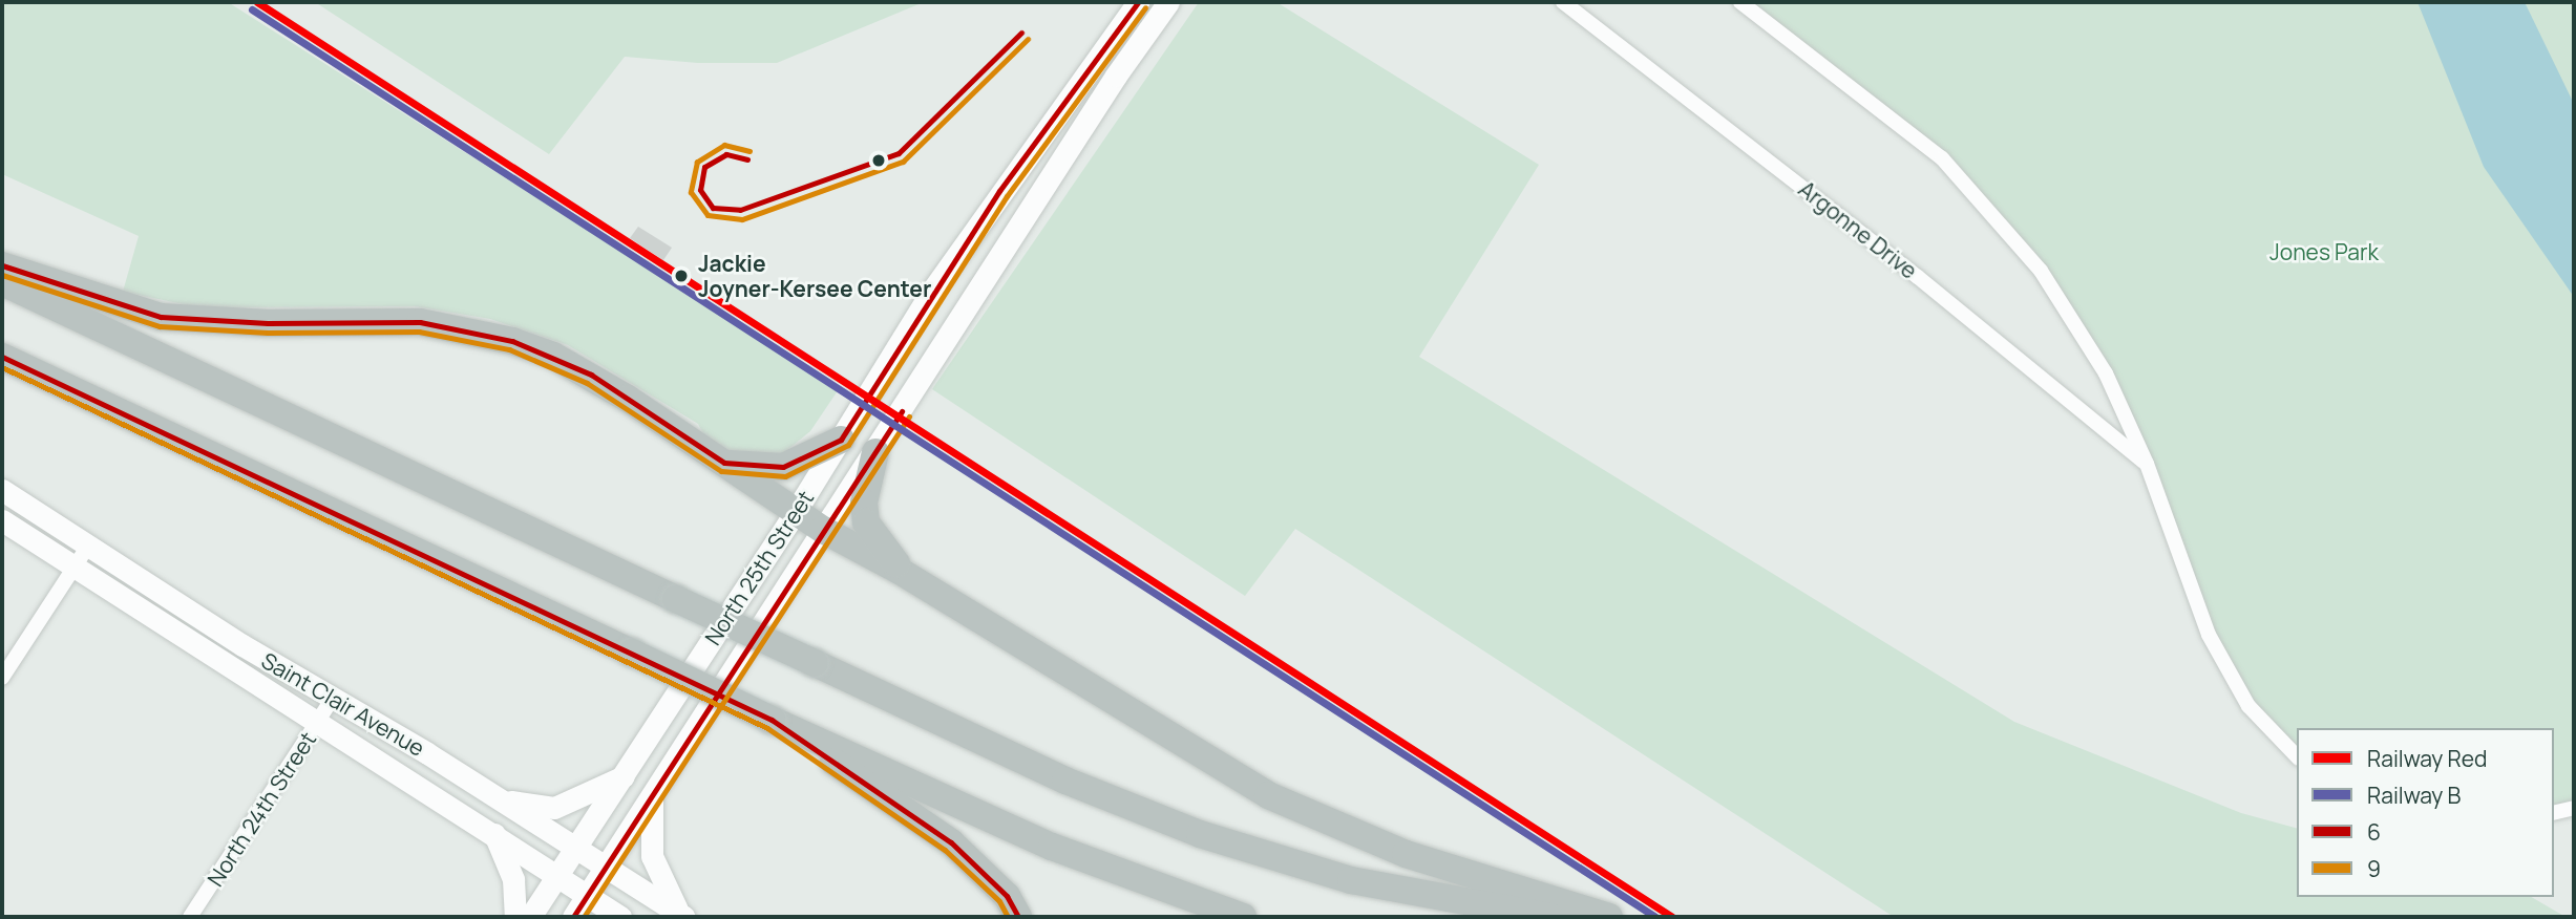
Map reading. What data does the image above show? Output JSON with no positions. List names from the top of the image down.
{
  "streets": {
    "main road": ["North 25th Street", "Saint Clair Avenue"],
    "street": ["Argonne Drive", "North 24th Street"]
  },
  "crossings": [
    ["North 25th Street", "Saint Clair Avenue"],
    ["Saint Clair Avenue", "North 24th Street"]
  ],
  "parks": ["Jones Park"],
  "places": ["Jackie Joyner-Kersee Center"],
  "lines": [
    "rail line Red",
    "transit line 6",
    "transit line 9",
    "rail line B"
  ],
  "legend": [
    "Railway Red",
    "Railway B",
    "6",
    "9"
  ]
}
